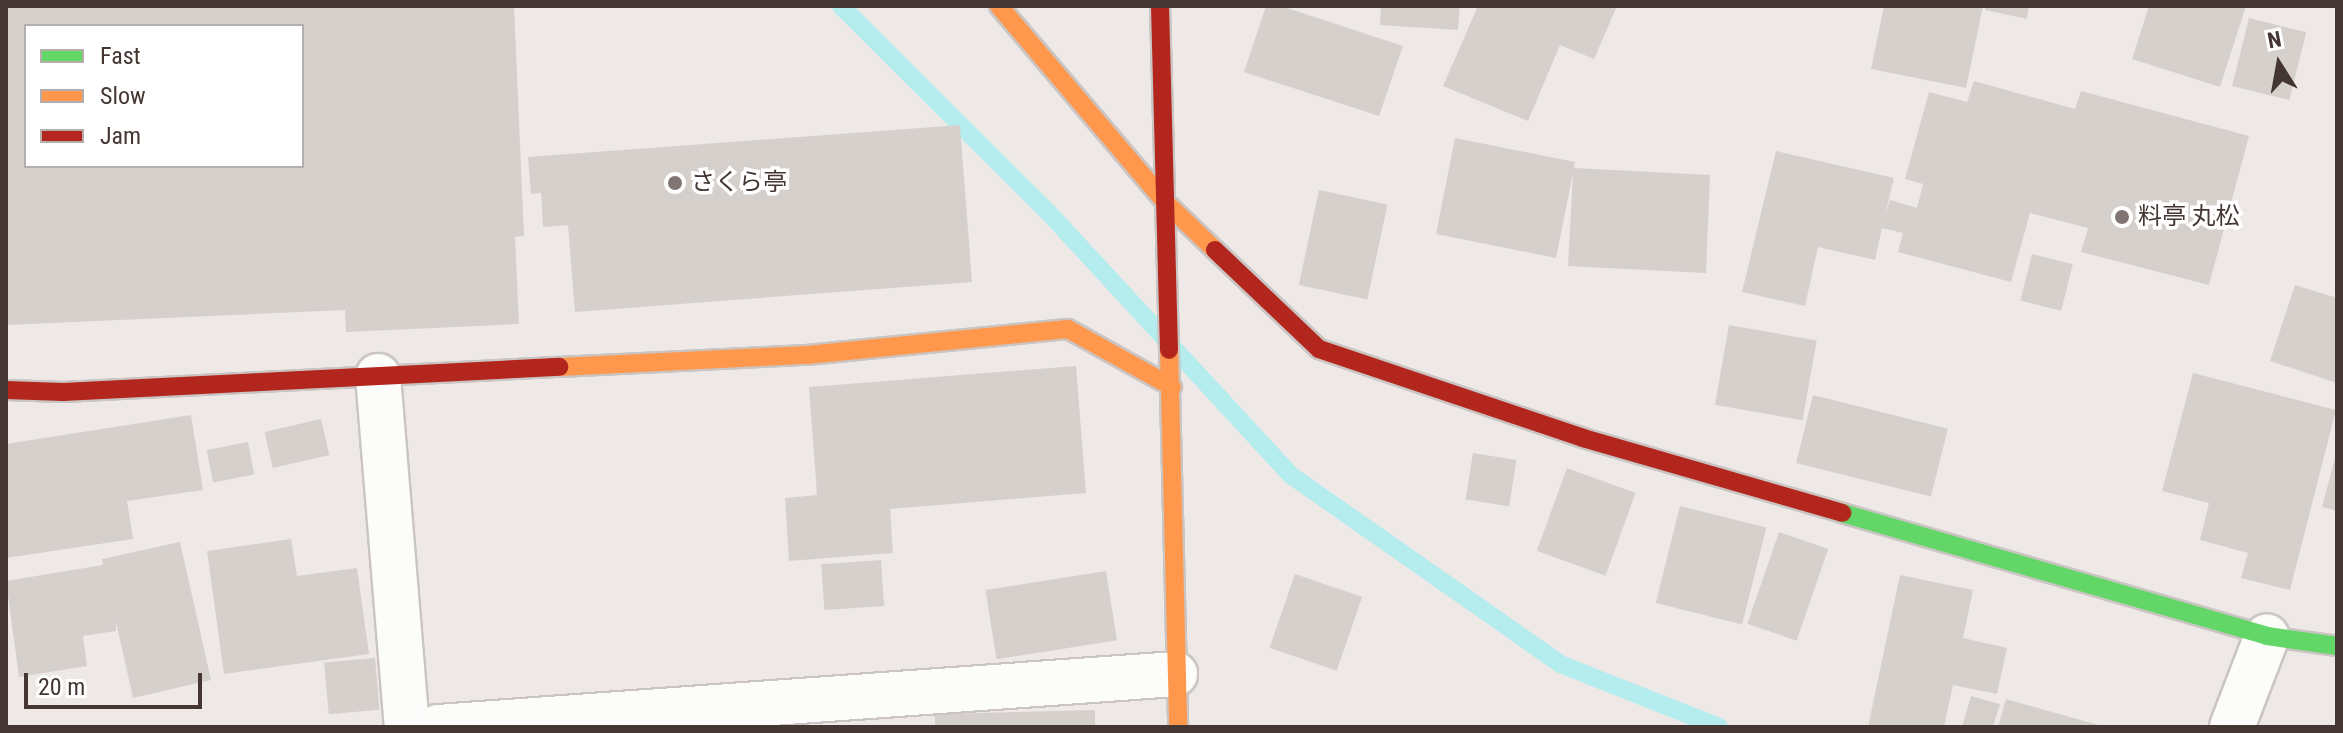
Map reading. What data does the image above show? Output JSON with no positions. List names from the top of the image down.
{
  "places": ["さくら亭", "料亭 丸松"],
  "legend": ["Fast", "Slow", "Jam"],
  "scale_bar": "20 m",
  "north": "top"
}
